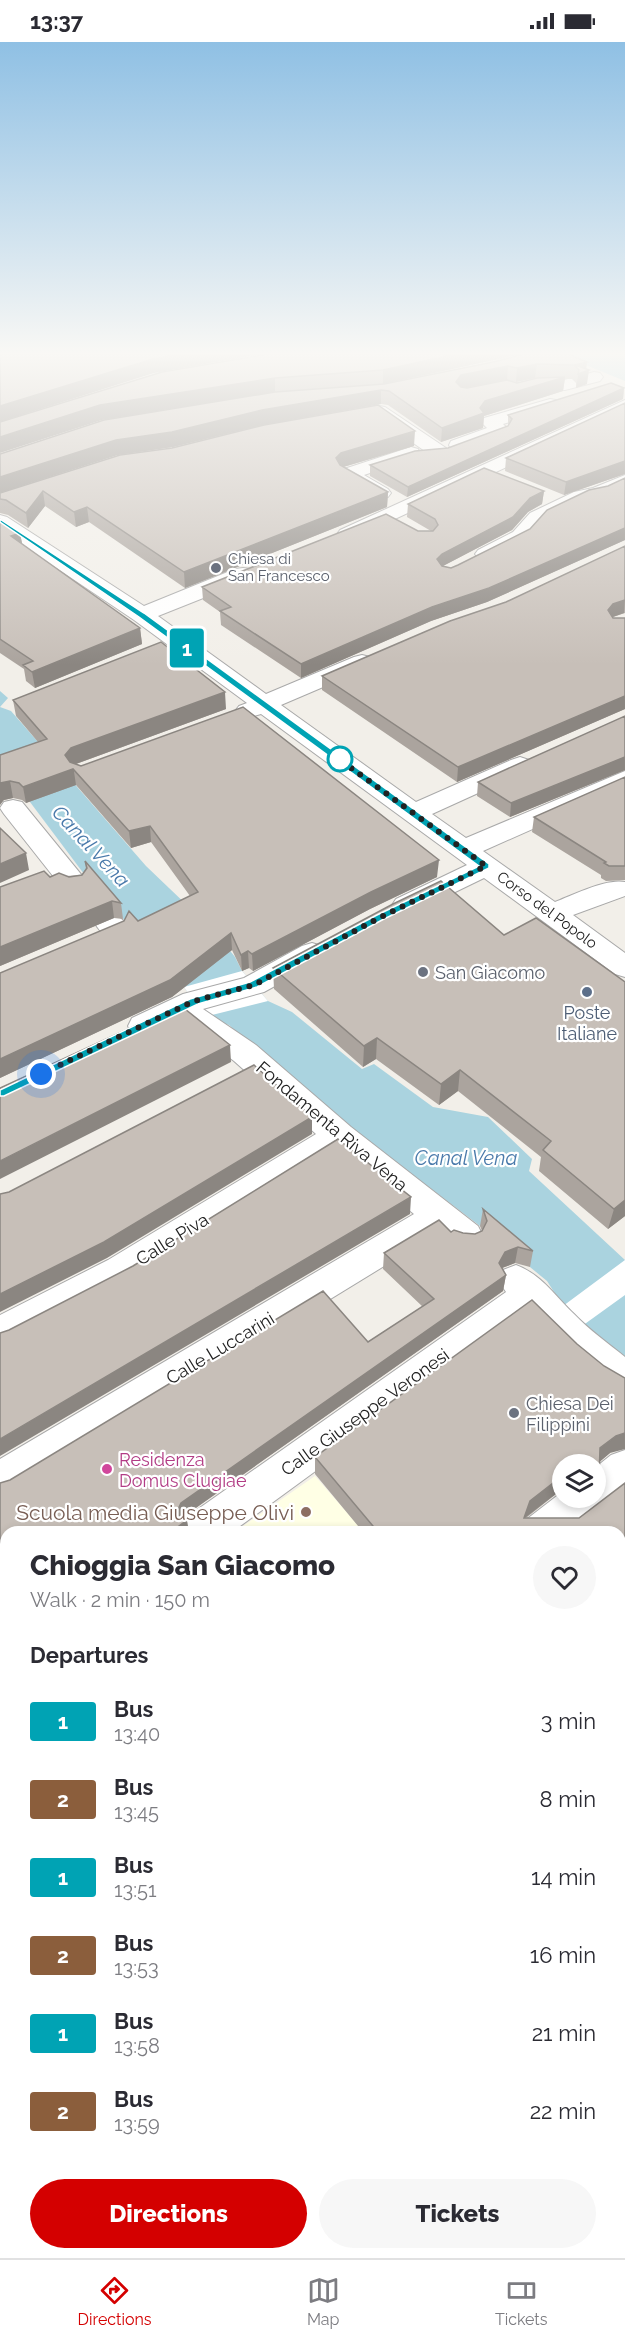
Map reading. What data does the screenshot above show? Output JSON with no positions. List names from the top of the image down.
{
  "streets": {
    "street": [
      "Corso del Popolo",
      "Fondamenta Riva Vena",
      "Calle Piva",
      "Calle Luccarini",
      "Calle Giuseppe Veronesi"
    ]
  },
  "crossings": [
    ["Fondamenta Riva Vena", "Calle Piva"],
    ["Fondamenta Riva Vena", "Calle Luccarini"]
  ],
  "water": ["Canal Vena"],
  "places": [
    "Chiesa di San Francesco",
    "San Giacomo",
    "Poste Italiane",
    "Chiesa Dei Filippini",
    "Residenza Domus Clugiae",
    "Scuola media Giuseppe Olivi"
  ],
  "lines": ["bus line 1"],
  "page": {
    "status": "13:37",
    "on_map": "1",
    "heading": [
      ["Chioggia San Giacomo", "Walk · 2 min · 150 m"],
      "Departures"
    ],
    "list": [
      {
        "mark": "1",
        "name": "Bus",
        "note": "13:40",
        "value": "3 min"
      },
      {
        "mark": "2",
        "name": "Bus",
        "note": "13:45",
        "value": "8 min"
      },
      {
        "mark": "1",
        "name": "Bus",
        "note": "13:51",
        "value": "14 min"
      },
      {
        "mark": "2",
        "name": "Bus",
        "note": "13:53",
        "value": "16 min"
      },
      {
        "mark": "1",
        "name": "Bus",
        "note": "13:58",
        "value": "21 min"
      },
      {
        "mark": "2",
        "name": "Bus",
        "note": "13:59",
        "value": "22 min"
      }
    ],
    "buttons": ["Directions", "Tickets"],
    "tabs": ["Directions", "Map", "Tickets"]
  }
}
